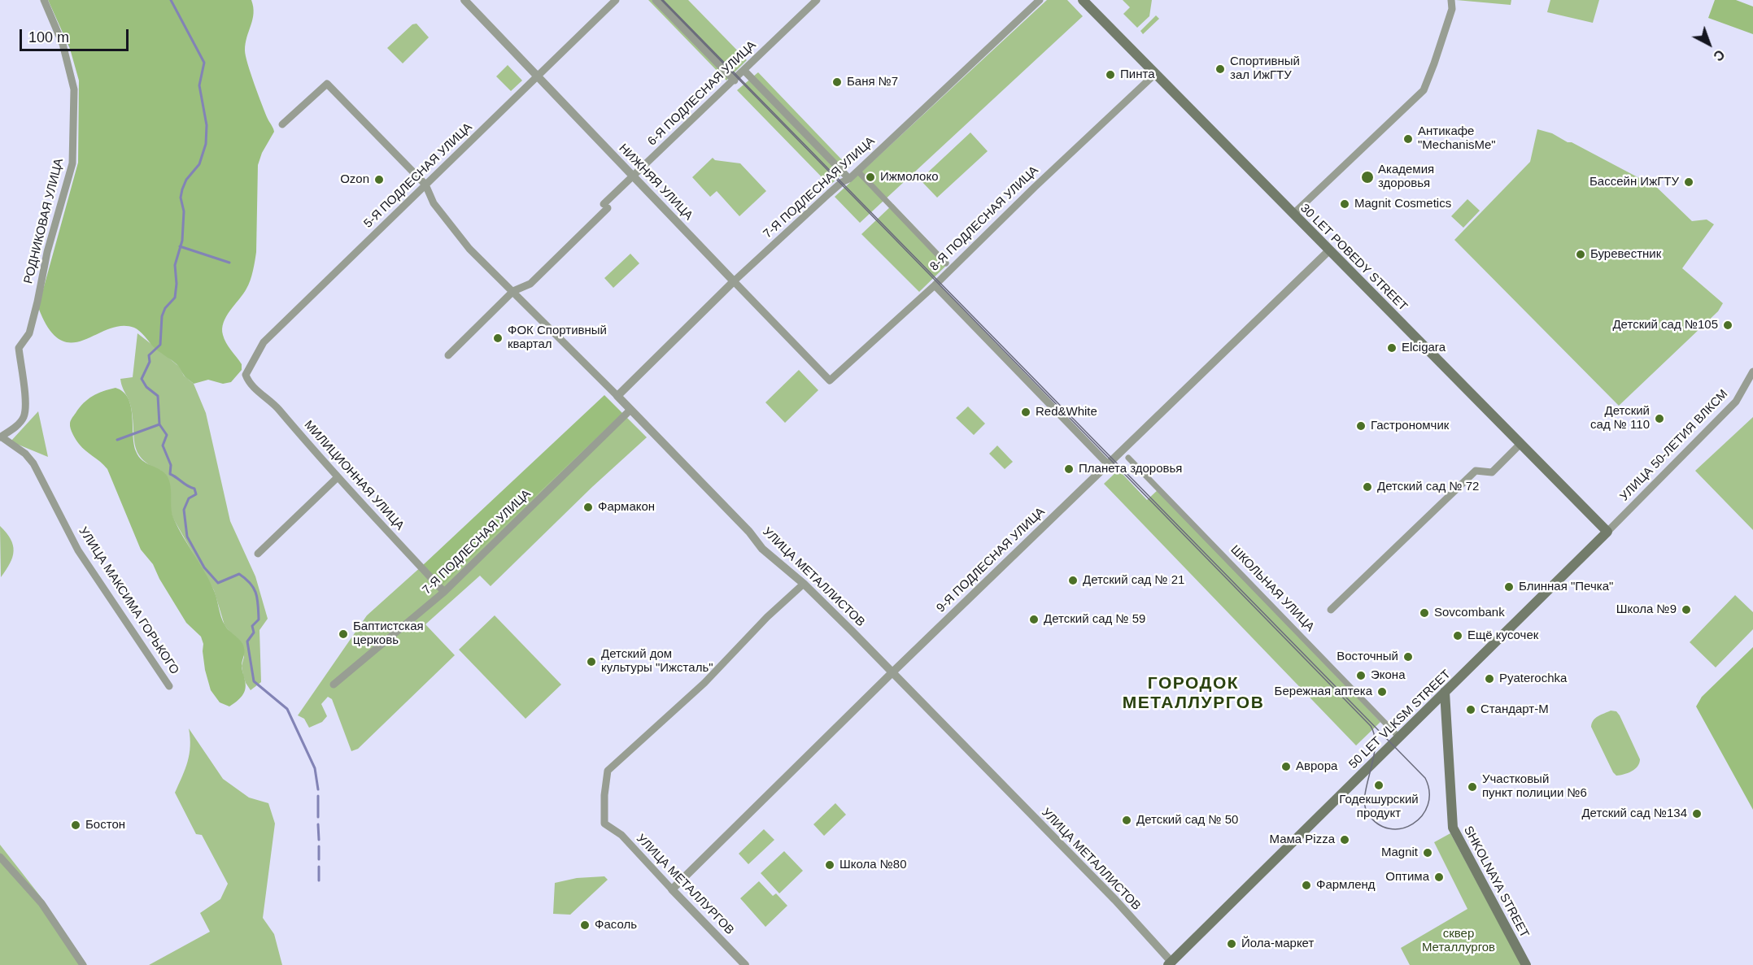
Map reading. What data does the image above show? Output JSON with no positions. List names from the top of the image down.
{
  "streets": {
    "main road": ["30 LET POBEDY STREET", "50 LET VLKSM STREET", "SHKOLNAYA STREET"],
    "street": [
      "6-Я ПОДЛЕСНАЯ УЛИЦА",
      "5-Я ПОДЛЕСНАЯ УЛИЦА",
      "НИЖНЯЯ УЛИЦА",
      "7-Я ПОДЛЕСНАЯ УЛИЦА",
      "8-Я ПОДЛЕСНАЯ УЛИЦА",
      "РОДНИКОВАЯ УЛИЦА",
      "УЛИЦА 50-ЛЕТИЯ ВЛКСМ",
      "МИЛИЦИОННАЯ УЛИЦА",
      "9-Я ПОДЛЕСНАЯ УЛИЦА",
      "УЛИЦА МЕТАЛЛИСТОВ",
      "ШКОЛЬНАЯ УЛИЦА",
      "УЛИЦА МАКСИМА ГОРЬКОГО",
      "УЛИЦА МЕТАЛЛУРГОВ"
    ]
  },
  "crossings": [
    ["6-Я ПОДЛЕСНАЯ УЛИЦА", "НИЖНЯЯ УЛИЦА"],
    ["6-Я ПОДЛЕСНАЯ УЛИЦА", "УЛИЦА МЕТАЛЛИСТОВ"],
    ["5-Я ПОДЛЕСНАЯ УЛИЦА", "НИЖНЯЯ УЛИЦА"],
    ["5-Я ПОДЛЕСНАЯ УЛИЦА", "МИЛИЦИОННАЯ УЛИЦА"],
    ["5-Я ПОДЛЕСНАЯ УЛИЦА", "УЛИЦА МЕТАЛЛИСТОВ"],
    ["НИЖНЯЯ УЛИЦА", "7-Я ПОДЛЕСНАЯ УЛИЦА"],
    ["НИЖНЯЯ УЛИЦА", "8-Я ПОДЛЕСНАЯ УЛИЦА"],
    ["7-Я ПОДЛЕСНАЯ УЛИЦА", "МИЛИЦИОННАЯ УЛИЦА"],
    ["7-Я ПОДЛЕСНАЯ УЛИЦА", "УЛИЦА МЕТАЛЛИСТОВ"],
    ["8-Я ПОДЛЕСНАЯ УЛИЦА", "30 LET POBEDY STREET"],
    ["РОДНИКОВАЯ УЛИЦА", "УЛИЦА МАКСИМА ГОРЬКОГО"],
    ["30 LET POBEDY STREET", "УЛИЦА 50-ЛЕТИЯ ВЛКСМ"],
    ["30 LET POBEDY STREET", "9-Я ПОДЛЕСНАЯ УЛИЦА"],
    ["30 LET POBEDY STREET", "50 LET VLKSM STREET"],
    ["УЛИЦА 50-ЛЕТИЯ ВЛКСМ", "50 LET VLKSM STREET"],
    ["9-Я ПОДЛЕСНАЯ УЛИЦА", "УЛИЦА МЕТАЛЛИСТОВ"],
    ["9-Я ПОДЛЕСНАЯ УЛИЦА", "УЛИЦА МЕТАЛЛУРГОВ"],
    ["УЛИЦА МЕТАЛЛИСТОВ", "50 LET VLKSM STREET"],
    ["УЛИЦА МЕТАЛЛИСТОВ", "УЛИЦА МЕТАЛЛУРГОВ"],
    ["ШКОЛЬНАЯ УЛИЦА", "50 LET VLKSM STREET"],
    ["50 LET VLKSM STREET", "SHKOLNAYA STREET"]
  ],
  "districts": ["ГОРОДОК МЕТАЛЛУРГОВ"],
  "parks": ["сквер Металлургов"],
  "places": [
    "Спортивный зал ИжГТУ",
    "Пинта",
    "Баня №7",
    "Антикафе \"MechanisMe\"",
    "Ижмолоко",
    "Академия здоровья",
    "Ozon",
    "Бассейн ИжГТУ",
    "Magnit Cosmetics",
    "Буревестник",
    "Детский сад №105",
    "ФОК Спортивный квартал",
    "Elcigara",
    "Red&White",
    "Детский сад № 110",
    "Гастрономчик",
    "Планета здоровья",
    "Детский сад № 72",
    "Фармакон",
    "Детский сад № 21",
    "Блинная \"Печка\"",
    "Школа №9",
    "Sovcombank",
    "Детский сад № 59",
    "Баптистская церковь",
    "Ещё кусочек",
    "Восточный",
    "Детский дом культуры \"Ижсталь\"",
    "Экона",
    "Pyaterochka",
    "Бережная аптека",
    "Стандарт-М",
    "Аврора",
    "Годекшурский продукт",
    "Участковый пункт полиции №6",
    "Детский сад №134",
    "Детский сад № 50",
    "Бостон",
    "Мама Pizza",
    "Magnit",
    "Школа №80",
    "Оптима",
    "Фармленд",
    "Фасоль",
    "Йола-маркет"
  ],
  "scale_bar": "100 m",
  "north": "bottom right"
}
